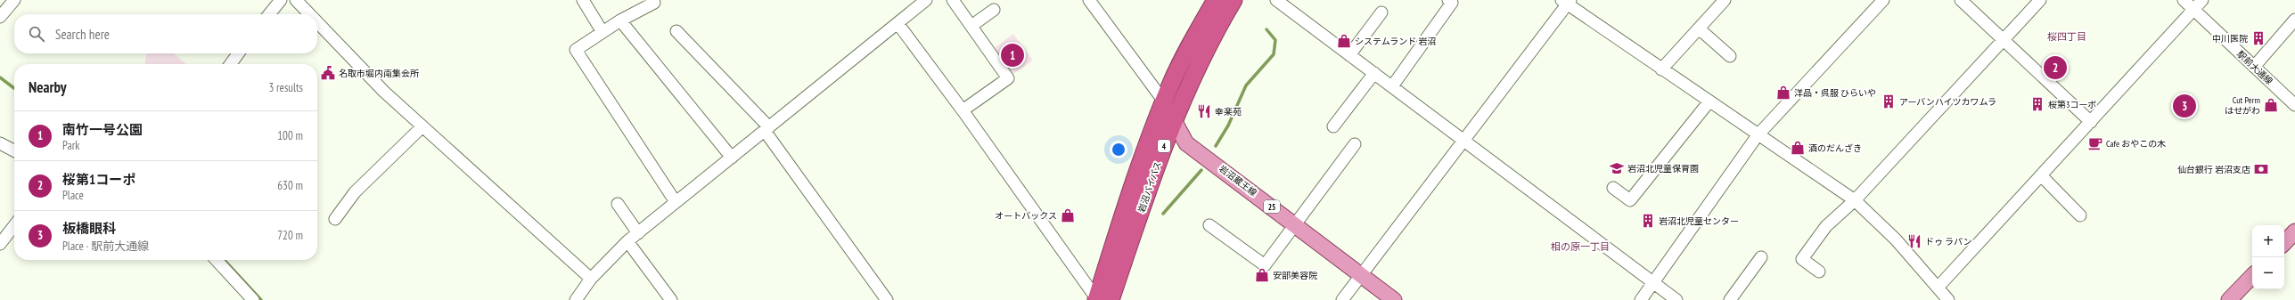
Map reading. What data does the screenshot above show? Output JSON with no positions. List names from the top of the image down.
{
  "streets": {
    "highway": ["4", "岩沼バイパス"],
    "main road": ["岩沼蔵王線", "25"],
    "street": ["駅前大通線"]
  },
  "crossings": [
    ["岩沼蔵王線", "岩沼バイパス"]
  ],
  "districts": ["桜四丁目", "相の原一丁目"],
  "places": {
    "building": [
      "中川医院",
      "アーバンハイツカワムラ",
      "桜第3コーポ",
      "岩沼北児童センター"
    ],
    "shop": [
      "システムランド 岩沼",
      "洋品・呉服 ひらいや",
      "Cut Perm はせがわ",
      "酒のだんざき",
      "オートバックス",
      "安部美容院"
    ],
    "public building": ["名取市堀内南集会所"],
    "restaurant": ["幸楽苑", "ドゥ ラパン"],
    "cafe": ["Cafe おやこの木"],
    "school or university": ["岩沼北児童保育園"],
    "bank": ["仙台銀行 岩沼支店"]
  },
  "page": {
    "search": "Search here",
    "pins": ["1", "2", "3"],
    "heading": ["Nearby", "3 results"],
    "list": [
      {
        "mark": "1",
        "name": "南竹一号公園",
        "note": "Park",
        "value": "100 m"
      },
      {
        "mark": "2",
        "name": "桜第1コーポ",
        "note": "Place",
        "value": "630 m"
      },
      {
        "mark": "3",
        "name": "板橋眼科",
        "note": "Place · 駅前大通線",
        "value": "720 m"
      }
    ],
    "map_buttons": ["+", "−"]
  }
}
